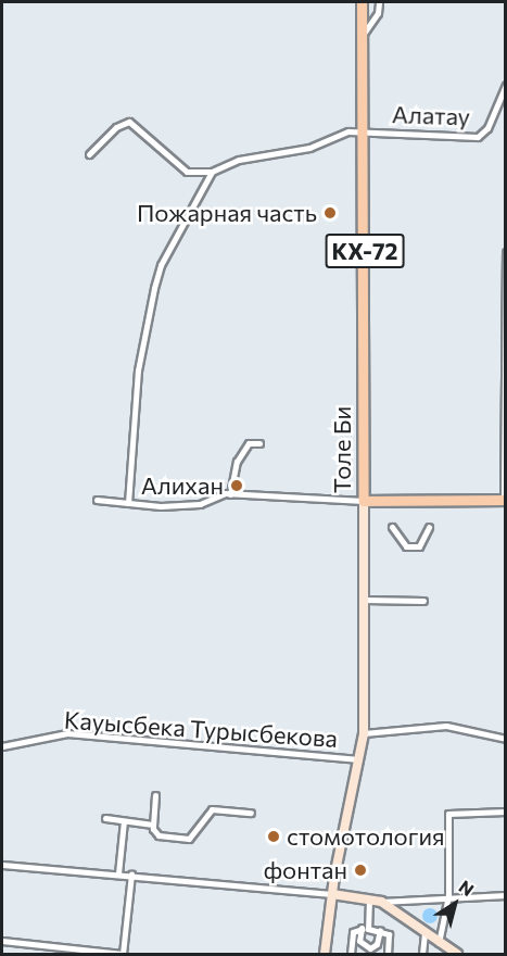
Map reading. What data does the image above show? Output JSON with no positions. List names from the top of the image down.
{
  "streets": {
    "main road": ["КХ-72", "Толе Би"],
    "street": ["Алатау", "Кауысбека Турысбекова"]
  },
  "crossings": [
    ["Алатау", "Толе Би"],
    ["Толе Би", "Кауысбека Турысбекова"]
  ],
  "places": [
    "Пожарная часть",
    "Алихан",
    "стомотология",
    "фонтан"
  ],
  "north": "top right"
}
